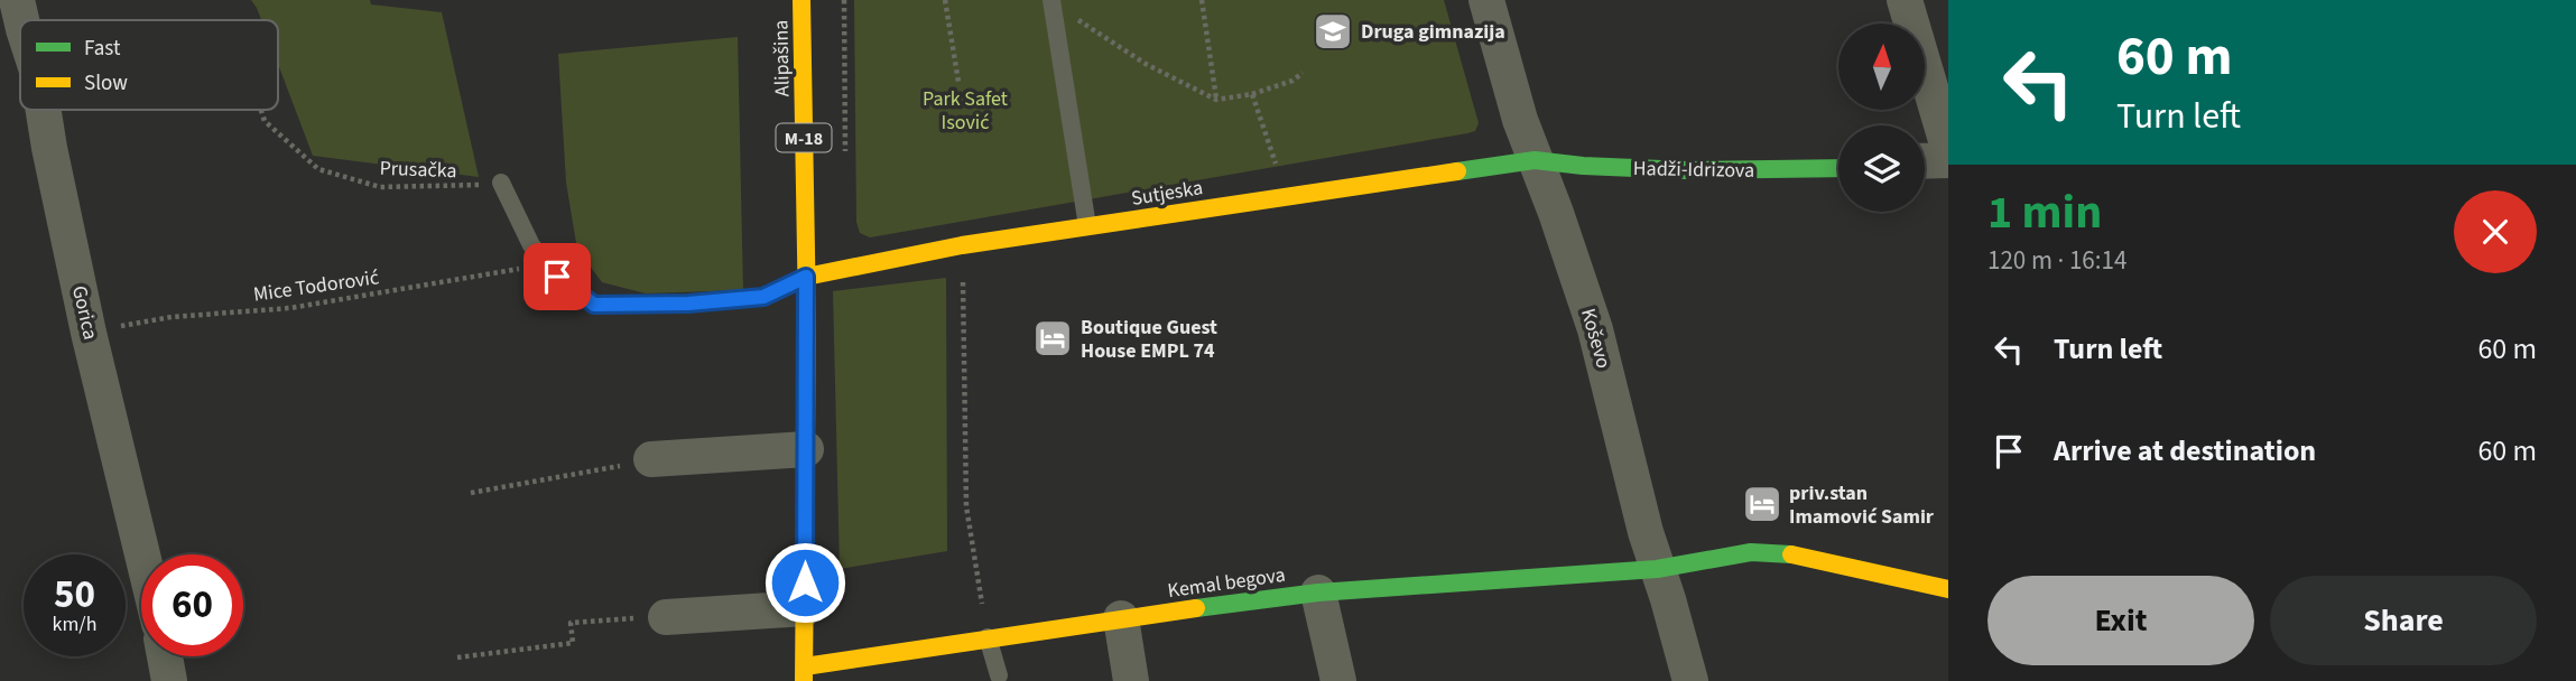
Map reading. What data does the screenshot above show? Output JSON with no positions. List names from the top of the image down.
{
  "streets": {
    "street": [
      "Alipašina",
      "M-18",
      "Hadži-Idrizova",
      "Sutjeska",
      "Gorica",
      "Koševo",
      "Kemal begova"
    ],
    "path": ["Prusačka", "Mice Todorović"]
  },
  "crossings": [
    ["Alipašina", "Sutjeska"],
    ["Alipašina", "Kemal begova"],
    ["Hadži-Idrizova", "Sutjeska"],
    ["Hadži-Idrizova", "Koševo"],
    ["Sutjeska", "Koševo"],
    ["Mice Todorović", "Gorica"],
    ["Koševo", "Kemal begova"]
  ],
  "parks": ["Park Safet Isović"],
  "places": {
    "school or university": ["Druga gimnazija"],
    "hotel": ["Boutique Guest House EMPL 74", "priv.stan Imamović Samir"]
  },
  "legend": ["Fast", "Slow"],
  "north": "top",
  "page": {
    "turn": ["60 m", "Turn left"],
    "heading": ["1 min", "120 m · 16:14"],
    "list": [
      {
        "name": "Turn left",
        "value": "60 m"
      },
      {
        "name": "Arrive at destination",
        "value": "60 m"
      }
    ],
    "speed": "50 km/h",
    "limit": "60",
    "buttons": ["Exit", "Share"]
  }
}
